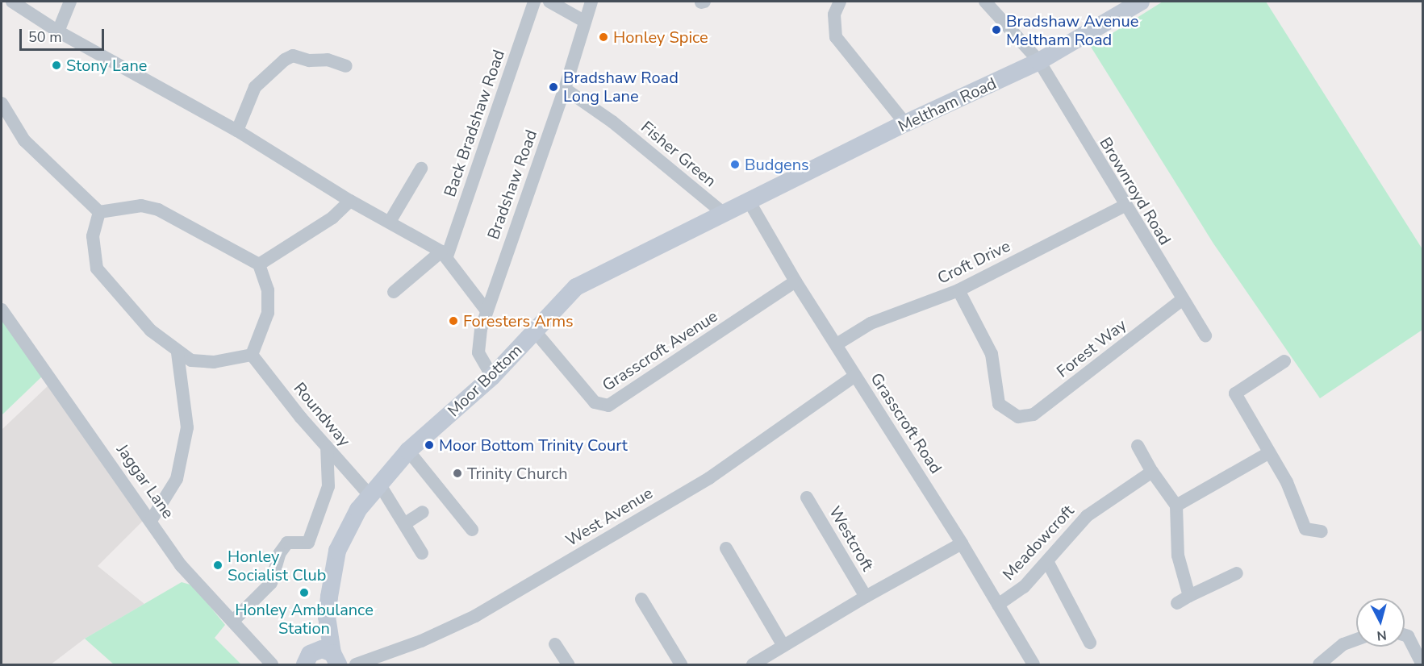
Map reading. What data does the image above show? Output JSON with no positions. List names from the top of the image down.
{
  "streets": {
    "street": [
      "Meltham Road",
      "Back Bradshaw Road",
      "Fisher Green",
      "Bradshaw Road",
      "Brownroyd Road",
      "Croft Drive",
      "Forest Way",
      "Grasscroft Avenue",
      "Moor Bottom",
      "Roundway",
      "Grasscroft Road",
      "Jaggar Lane",
      "West Avenue",
      "Westcroft",
      "Meadowcroft"
    ]
  },
  "crossings": [
    ["Meltham Road", "Brownroyd Road"],
    ["Meltham Road", "Moor Bottom"],
    ["Meltham Road", "Grasscroft Road"],
    ["Fisher Green", "Bradshaw Road"],
    ["Fisher Green", "Moor Bottom"],
    ["Bradshaw Road", "Moor Bottom"],
    ["Brownroyd Road", "Croft Drive"],
    ["Brownroyd Road", "Forest Way"],
    ["Croft Drive", "Forest Way"],
    ["Croft Drive", "Grasscroft Road"],
    ["Grasscroft Avenue", "Moor Bottom"],
    ["Grasscroft Avenue", "Grasscroft Road"],
    ["Moor Bottom", "Roundway"],
    ["Moor Bottom", "Grasscroft Road"],
    ["Moor Bottom", "West Avenue"],
    ["Grasscroft Road", "West Avenue"],
    ["Grasscroft Road", "Westcroft"],
    ["Grasscroft Road", "Meadowcroft"]
  ],
  "places": [
    "Bradshaw Avenue Meltham Road",
    "Honley Spice",
    "Stony Lane",
    "Bradshaw Road Long Lane",
    "Budgens",
    "Foresters Arms",
    "Moor Bottom Trinity Court",
    "Trinity Church",
    "Honley Socialist Club",
    "Honley Ambulance Station"
  ],
  "scale_bar": "50 m",
  "north": "bottom"
}
